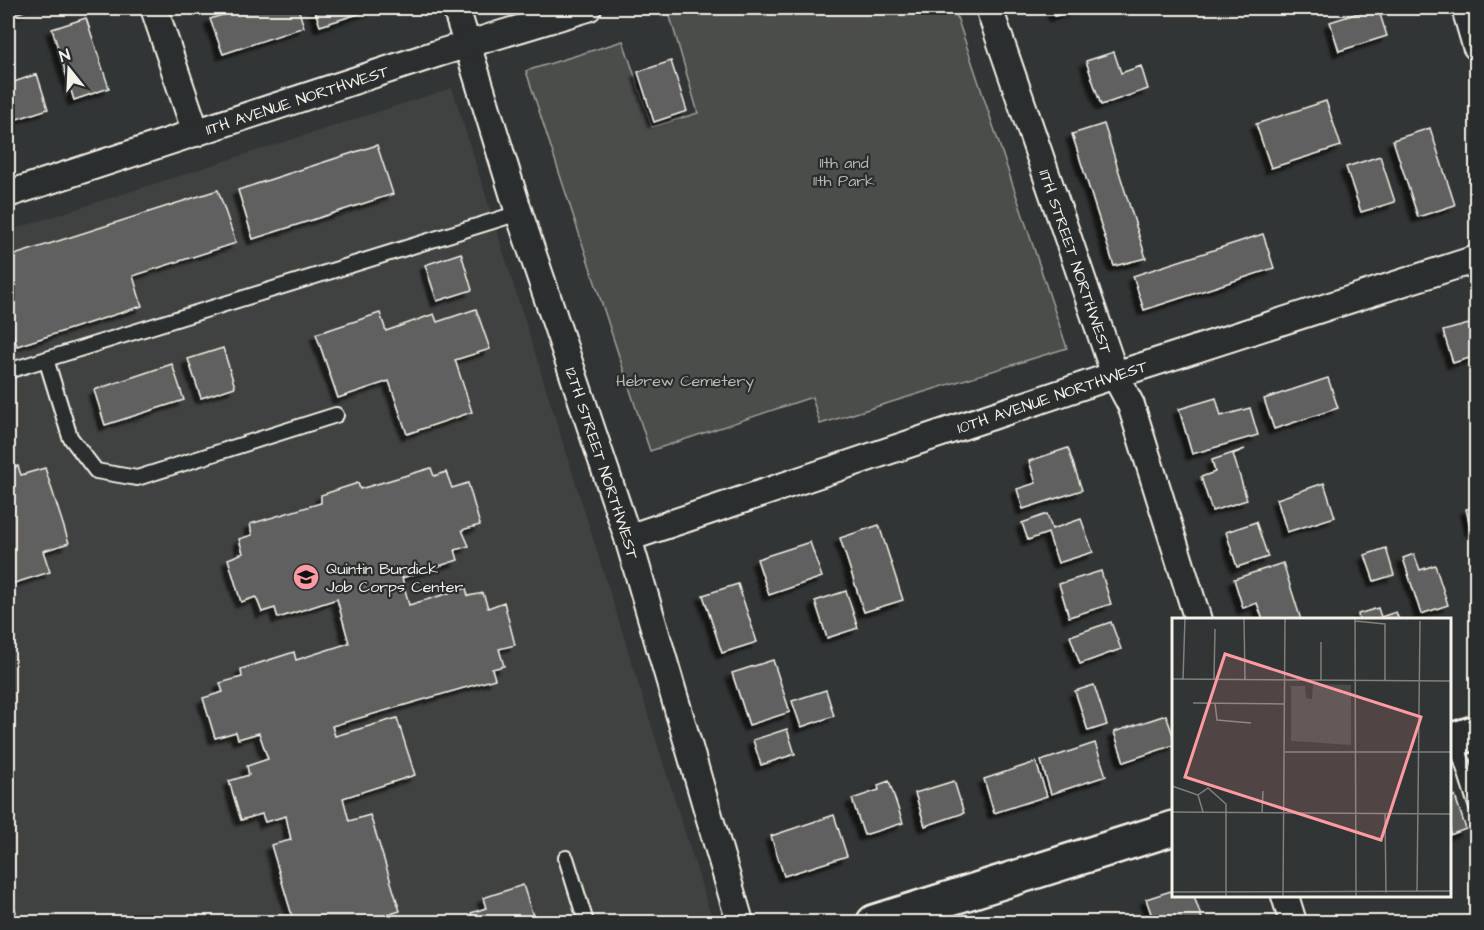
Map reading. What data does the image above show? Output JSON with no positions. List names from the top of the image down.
{
  "streets": {
    "street": [
      "11TH AVENUE NORTHWEST",
      "11TH STREET NORTHWEST",
      "10TH AVENUE NORTHWEST",
      "12TH STREET NORTHWEST"
    ]
  },
  "crossings": [
    ["11TH AVENUE NORTHWEST", "12TH STREET NORTHWEST"],
    ["11TH STREET NORTHWEST", "10TH AVENUE NORTHWEST"],
    ["10TH AVENUE NORTHWEST", "12TH STREET NORTHWEST"]
  ],
  "parks": ["11th and 11th Park", "Hebrew Cemetery"],
  "places": {
    "school or university": ["Quintin Burdick Job Corps Center"]
  },
  "north": "top"
}
